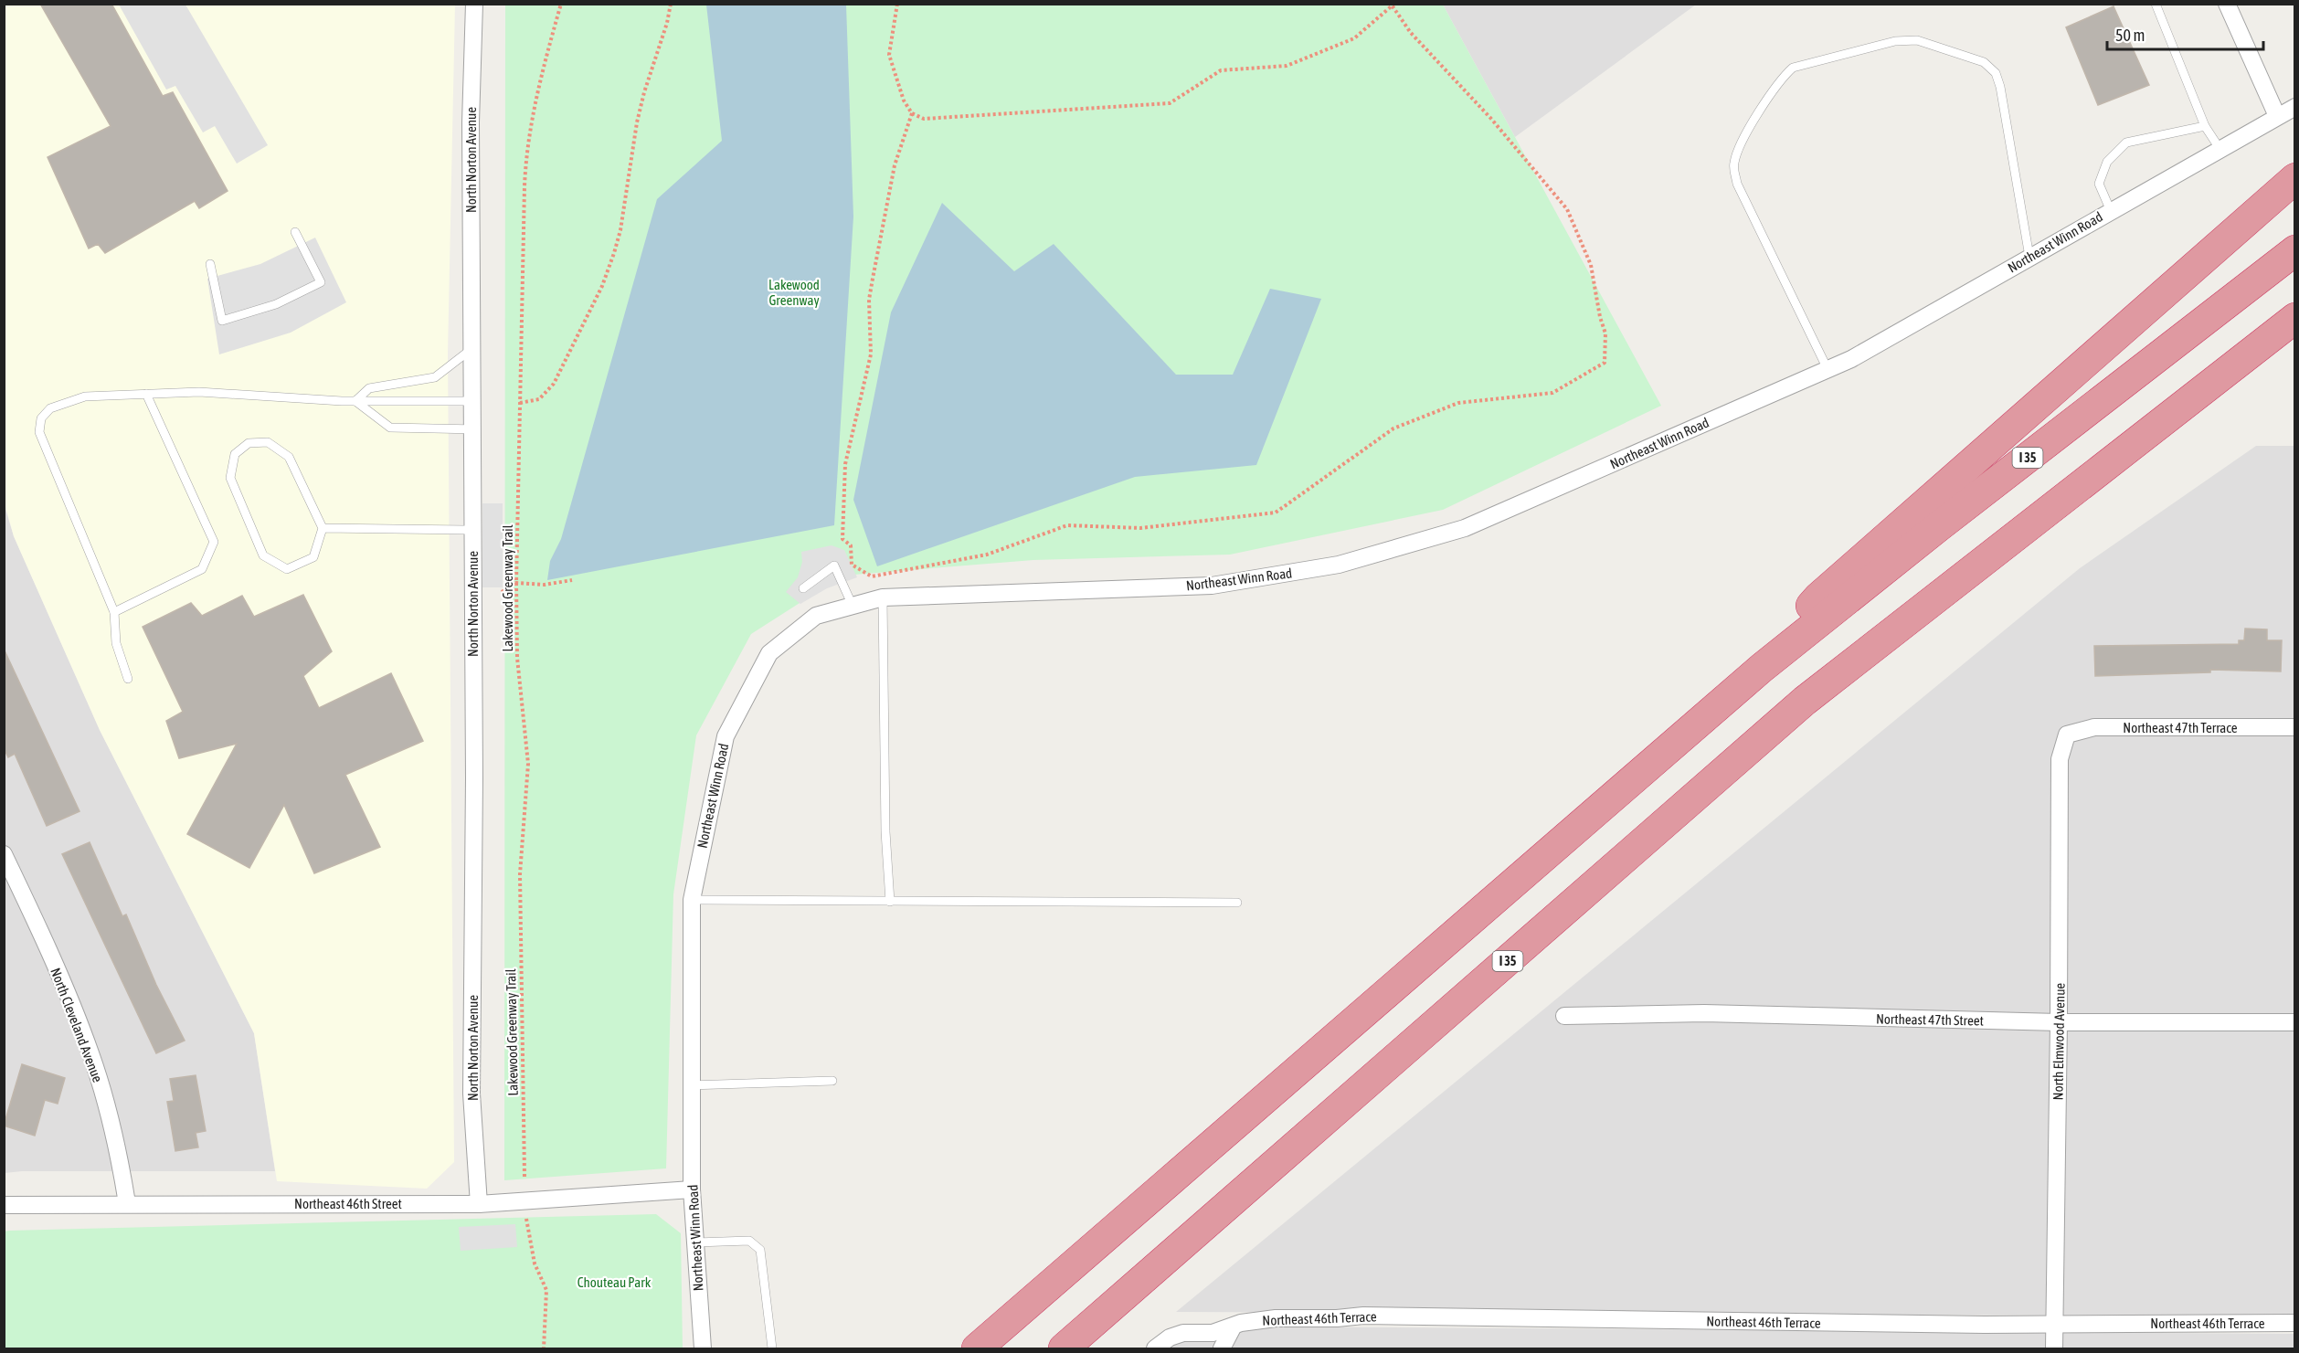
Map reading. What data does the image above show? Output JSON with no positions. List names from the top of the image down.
{
  "streets": {
    "highway": ["I 35"],
    "street": [
      "North Norton Avenue",
      "Northeast Winn Road",
      "Northeast 47th Terrace",
      "Northeast 47th Street",
      "North Cleveland Avenue",
      "North Elmwood Avenue",
      "Northeast 46th Street",
      "Northeast 46th Terrace"
    ],
    "path": ["Lakewood Greenway Trail"]
  },
  "crossings": [
    ["North Norton Avenue", "Northeast 46th Street"],
    ["Northeast Winn Road", "Northeast 46th Street"],
    ["Northeast 47th Terrace", "North Elmwood Avenue"],
    ["Northeast 47th Street", "North Elmwood Avenue"],
    ["North Cleveland Avenue", "Northeast 46th Street"],
    ["North Elmwood Avenue", "Northeast 46th Terrace"]
  ],
  "parks": ["Lakewood Greenway", "Chouteau Park"],
  "scale_bar": "50 m"
}
